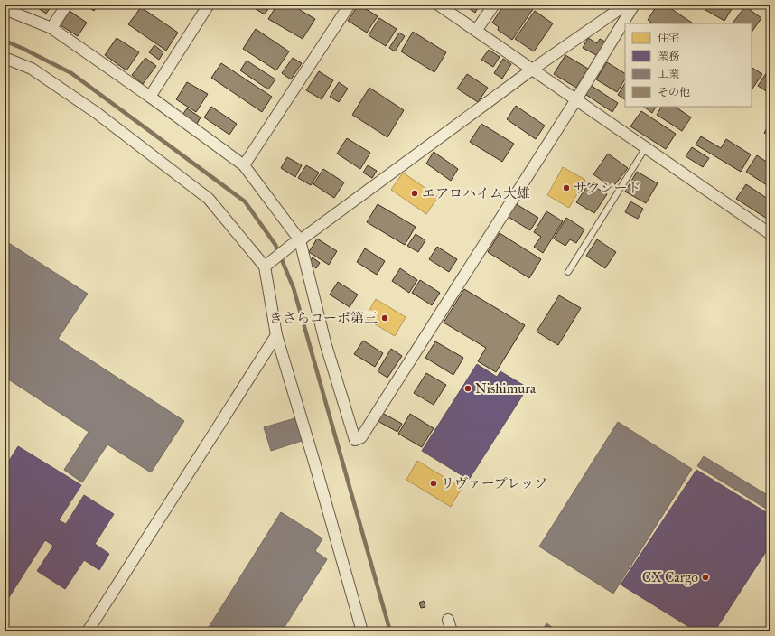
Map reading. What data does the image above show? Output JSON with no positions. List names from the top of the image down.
{
  "places": [
    "サクシード",
    "エアロハイム大雄",
    "きさらコーポ第三",
    "Nishimura",
    "リヴァープレッソ",
    "CX Cargo"
  ],
  "legend": [
    "住宅",
    "業務",
    "工業",
    "その他"
  ]
}
